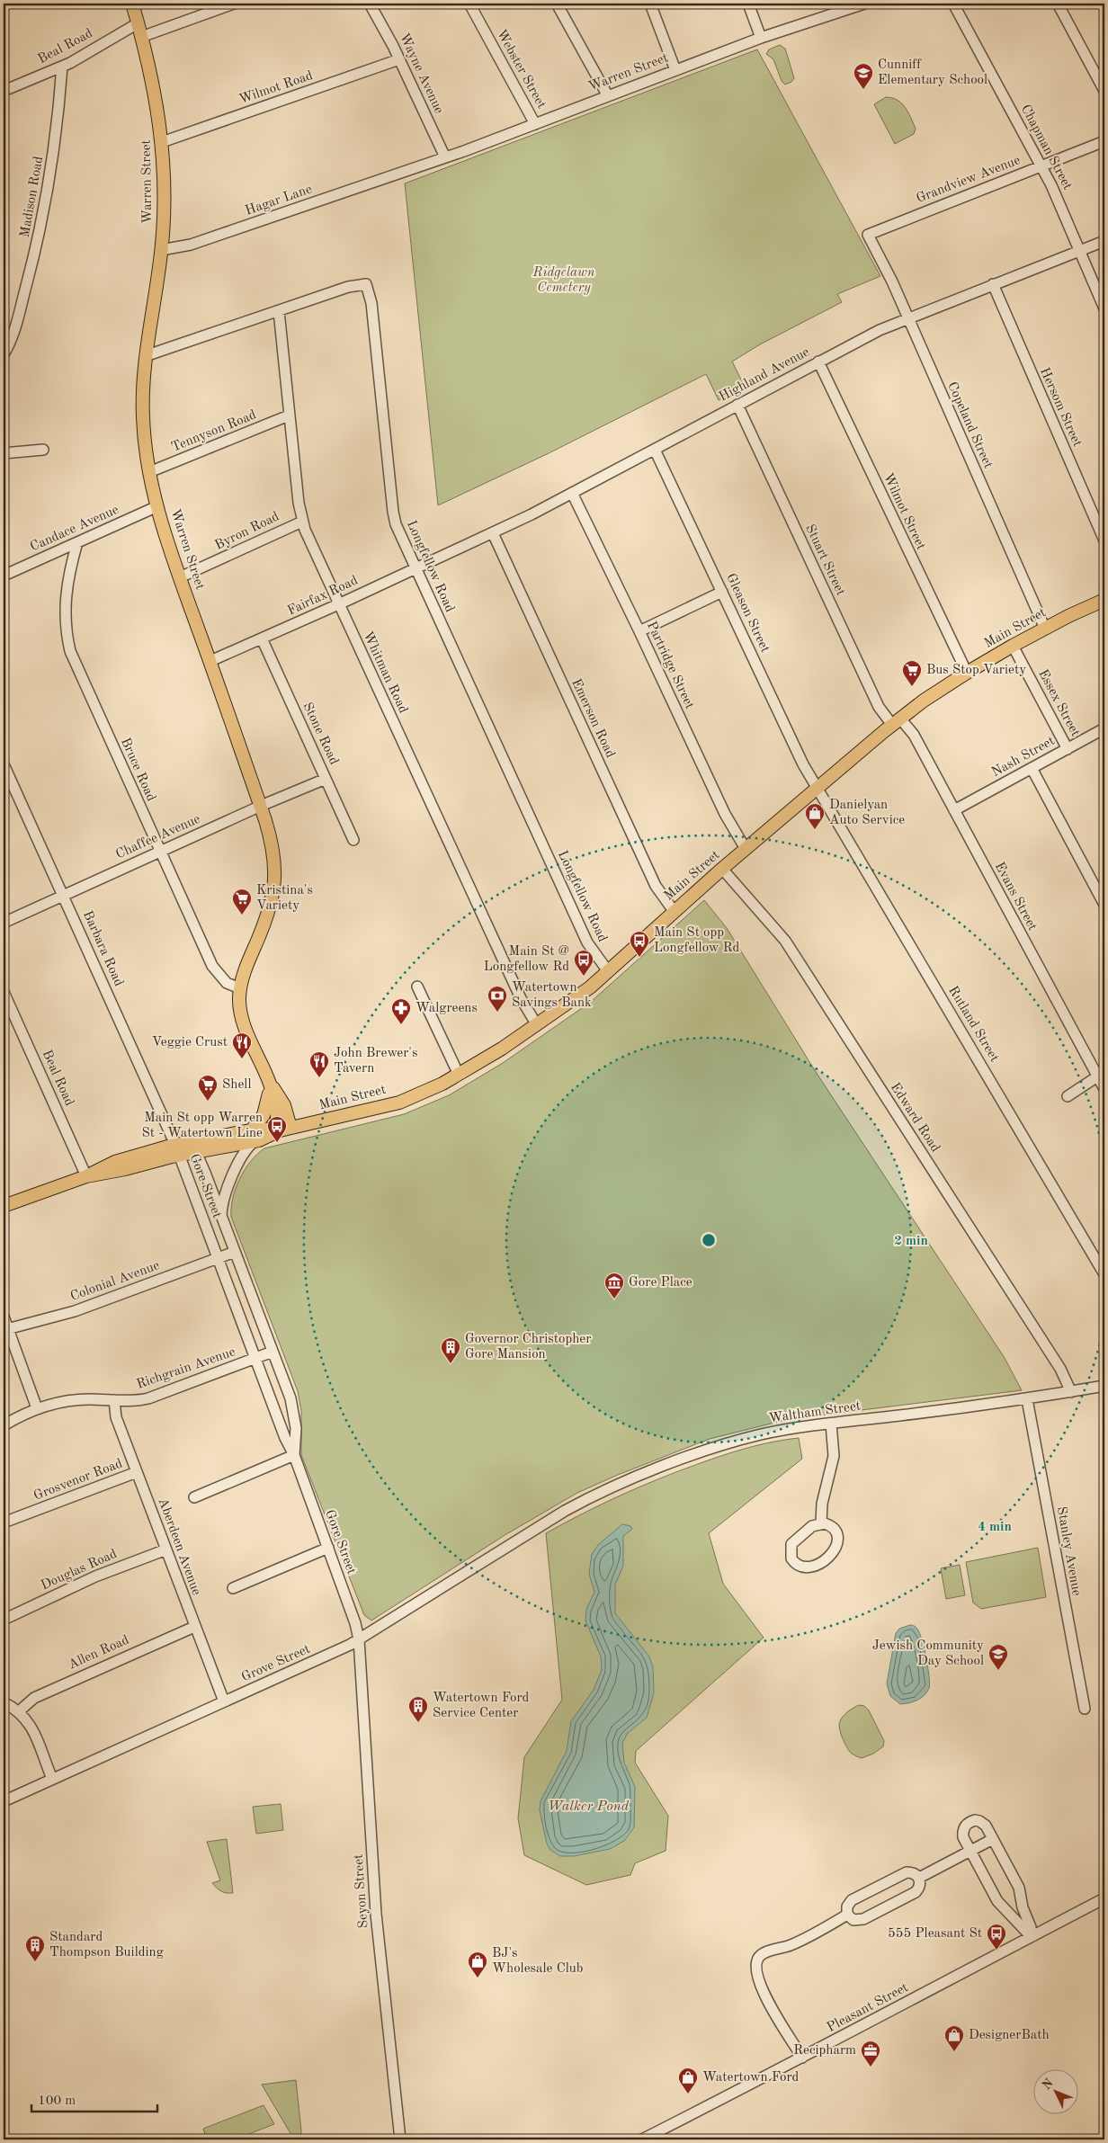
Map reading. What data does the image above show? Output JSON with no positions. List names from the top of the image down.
{
  "streets": {
    "main road": ["Warren Street", "Main Street"],
    "street": [
      "Beal Road",
      "Webster Street",
      "Wayne Avenue",
      "Wilmot Road",
      "Chapman Street",
      "Grandview Avenue",
      "Madison Road",
      "Hagar Lane",
      "Highland Avenue",
      "Hersom Street",
      "Copeland Street",
      "Tennyson Road",
      "Wilmot Street",
      "Candace Avenue",
      "Byron Road",
      "Stuart Street",
      "Longfellow Road",
      "Fairfax Road",
      "Gleason Street",
      "Partridge Street",
      "Whitman Road",
      "Essex Street",
      "Emerson Road",
      "Stone Road",
      "Nash Street",
      "Bruce Road",
      "Chaffee Avenue",
      "Evans Street",
      "Barbara Road",
      "Rutland Street",
      "Edward Road",
      "Gore Street",
      "Colonial Avenue",
      "Richgrain Avenue",
      "Waltham Street",
      "Grosvenor Road",
      "Aberdeen Avenue",
      "Stanley Avenue",
      "Douglas Road",
      "Allen Road",
      "Grove Street",
      "Seyon Street",
      "Pleasant Street"
    ]
  },
  "crossings": [
    ["Beal Road", "Warren Street"],
    ["Beal Road", "Madison Road"],
    ["Beal Road", "Main Street"],
    ["Webster Street", "Warren Street"],
    ["Warren Street", "Wayne Avenue"],
    ["Warren Street", "Wilmot Road"],
    ["Warren Street", "Hagar Lane"],
    ["Warren Street", "Tennyson Road"],
    ["Warren Street", "Candace Avenue"],
    ["Warren Street", "Byron Road"],
    ["Warren Street", "Longfellow Road"],
    ["Warren Street", "Fairfax Road"],
    ["Warren Street", "Main Street"],
    ["Warren Street", "Bruce Road"],
    ["Warren Street", "Chaffee Avenue"],
    ["Wayne Avenue", "Wilmot Road"],
    ["Chapman Street", "Grandview Avenue"],
    ["Chapman Street", "Highland Avenue"],
    ["Grandview Avenue", "Copeland Street"],
    ["Highland Avenue", "Hersom Street"],
    ["Highland Avenue", "Copeland Street"],
    ["Highland Avenue", "Wilmot Street"],
    ["Highland Avenue", "Stuart Street"],
    ["Highland Avenue", "Fairfax Road"],
    ["Highland Avenue", "Gleason Street"],
    ["Highland Avenue", "Partridge Street"],
    ["Highland Avenue", "Emerson Road"],
    ["Copeland Street", "Main Street"],
    ["Tennyson Road", "Whitman Road"],
    ["Wilmot Street", "Main Street"],
    ["Candace Avenue", "Bruce Road"],
    ["Byron Road", "Whitman Road"],
    ["Stuart Street", "Main Street"],
    ["Stuart Street", "Evans Street"],
    ["Longfellow Road", "Fairfax Road"],
    ["Longfellow Road", "Main Street"],
    ["Longfellow Road", "Whitman Road"],
    ["Fairfax Road", "Whitman Road"],
    ["Fairfax Road", "Stone Road"],
    ["Gleason Street", "Main Street"],
    ["Gleason Street", "Rutland Street"],
    ["Main Street", "Partridge Street"],
    ["Main Street", "Whitman Road"],
    ["Main Street", "Essex Street"],
    ["Main Street", "Emerson Road"],
    ["Main Street", "Evans Street"],
    ["Main Street", "Barbara Road"],
    ["Main Street", "Rutland Street"],
    ["Main Street", "Edward Road"],
    ["Main Street", "Gore Street"],
    ["Essex Street", "Nash Street"],
    ["Stone Road", "Chaffee Avenue"],
    ["Nash Street", "Evans Street"],
    ["Bruce Road", "Chaffee Avenue"],
    ["Chaffee Avenue", "Barbara Road"],
    ["Barbara Road", "Gore Street"],
    ["Edward Road", "Waltham Street"],
    ["Gore Street", "Colonial Avenue"],
    ["Gore Street", "Richgrain Avenue"],
    ["Gore Street", "Grove Street"],
    ["Gore Street", "Seyon Street"],
    ["Richgrain Avenue", "Aberdeen Avenue"],
    ["Waltham Street", "Stanley Avenue"],
    ["Waltham Street", "Grove Street"],
    ["Grosvenor Road", "Aberdeen Avenue"],
    ["Aberdeen Avenue", "Douglas Road"],
    ["Aberdeen Avenue", "Allen Road"],
    ["Aberdeen Avenue", "Grove Street"],
    ["Grove Street", "Seyon Street"]
  ],
  "water": ["Walker Pond"],
  "parks": ["Ridgelawn Cemetery"],
  "places": {
    "school or university": ["Cunniff Elementary School", "Jewish Community Day School"],
    "supermarket": ["Bus Stop Variety", "Kristina's Variety", "Shell"],
    "shop": [
      "Danielyan Auto Service",
      "BJ's Wholesale Club",
      "DesignerBath",
      "Watertown Ford"
    ],
    "bus stop": [
      "Main St opp Longfellow Rd",
      "Main St @ Longfellow Rd",
      "Main St opp Warren St - Watertown Line",
      "555 Pleasant St"
    ],
    "bank": ["Watertown Savings Bank"],
    "pharmacy": ["Walgreens"],
    "restaurant": ["Veggie Crust", "John Brewer's Tavern"],
    "museum": ["Gore Place"],
    "building": ["Governor Christopher Gore Mansion", "Watertown Ford Service Center", "Standard Thompson Building"],
    "office": ["Recipharm"]
  },
  "scale_bar": "100 m",
  "north": "top left",
  "rings": ["2 min", "4 min"]
}
